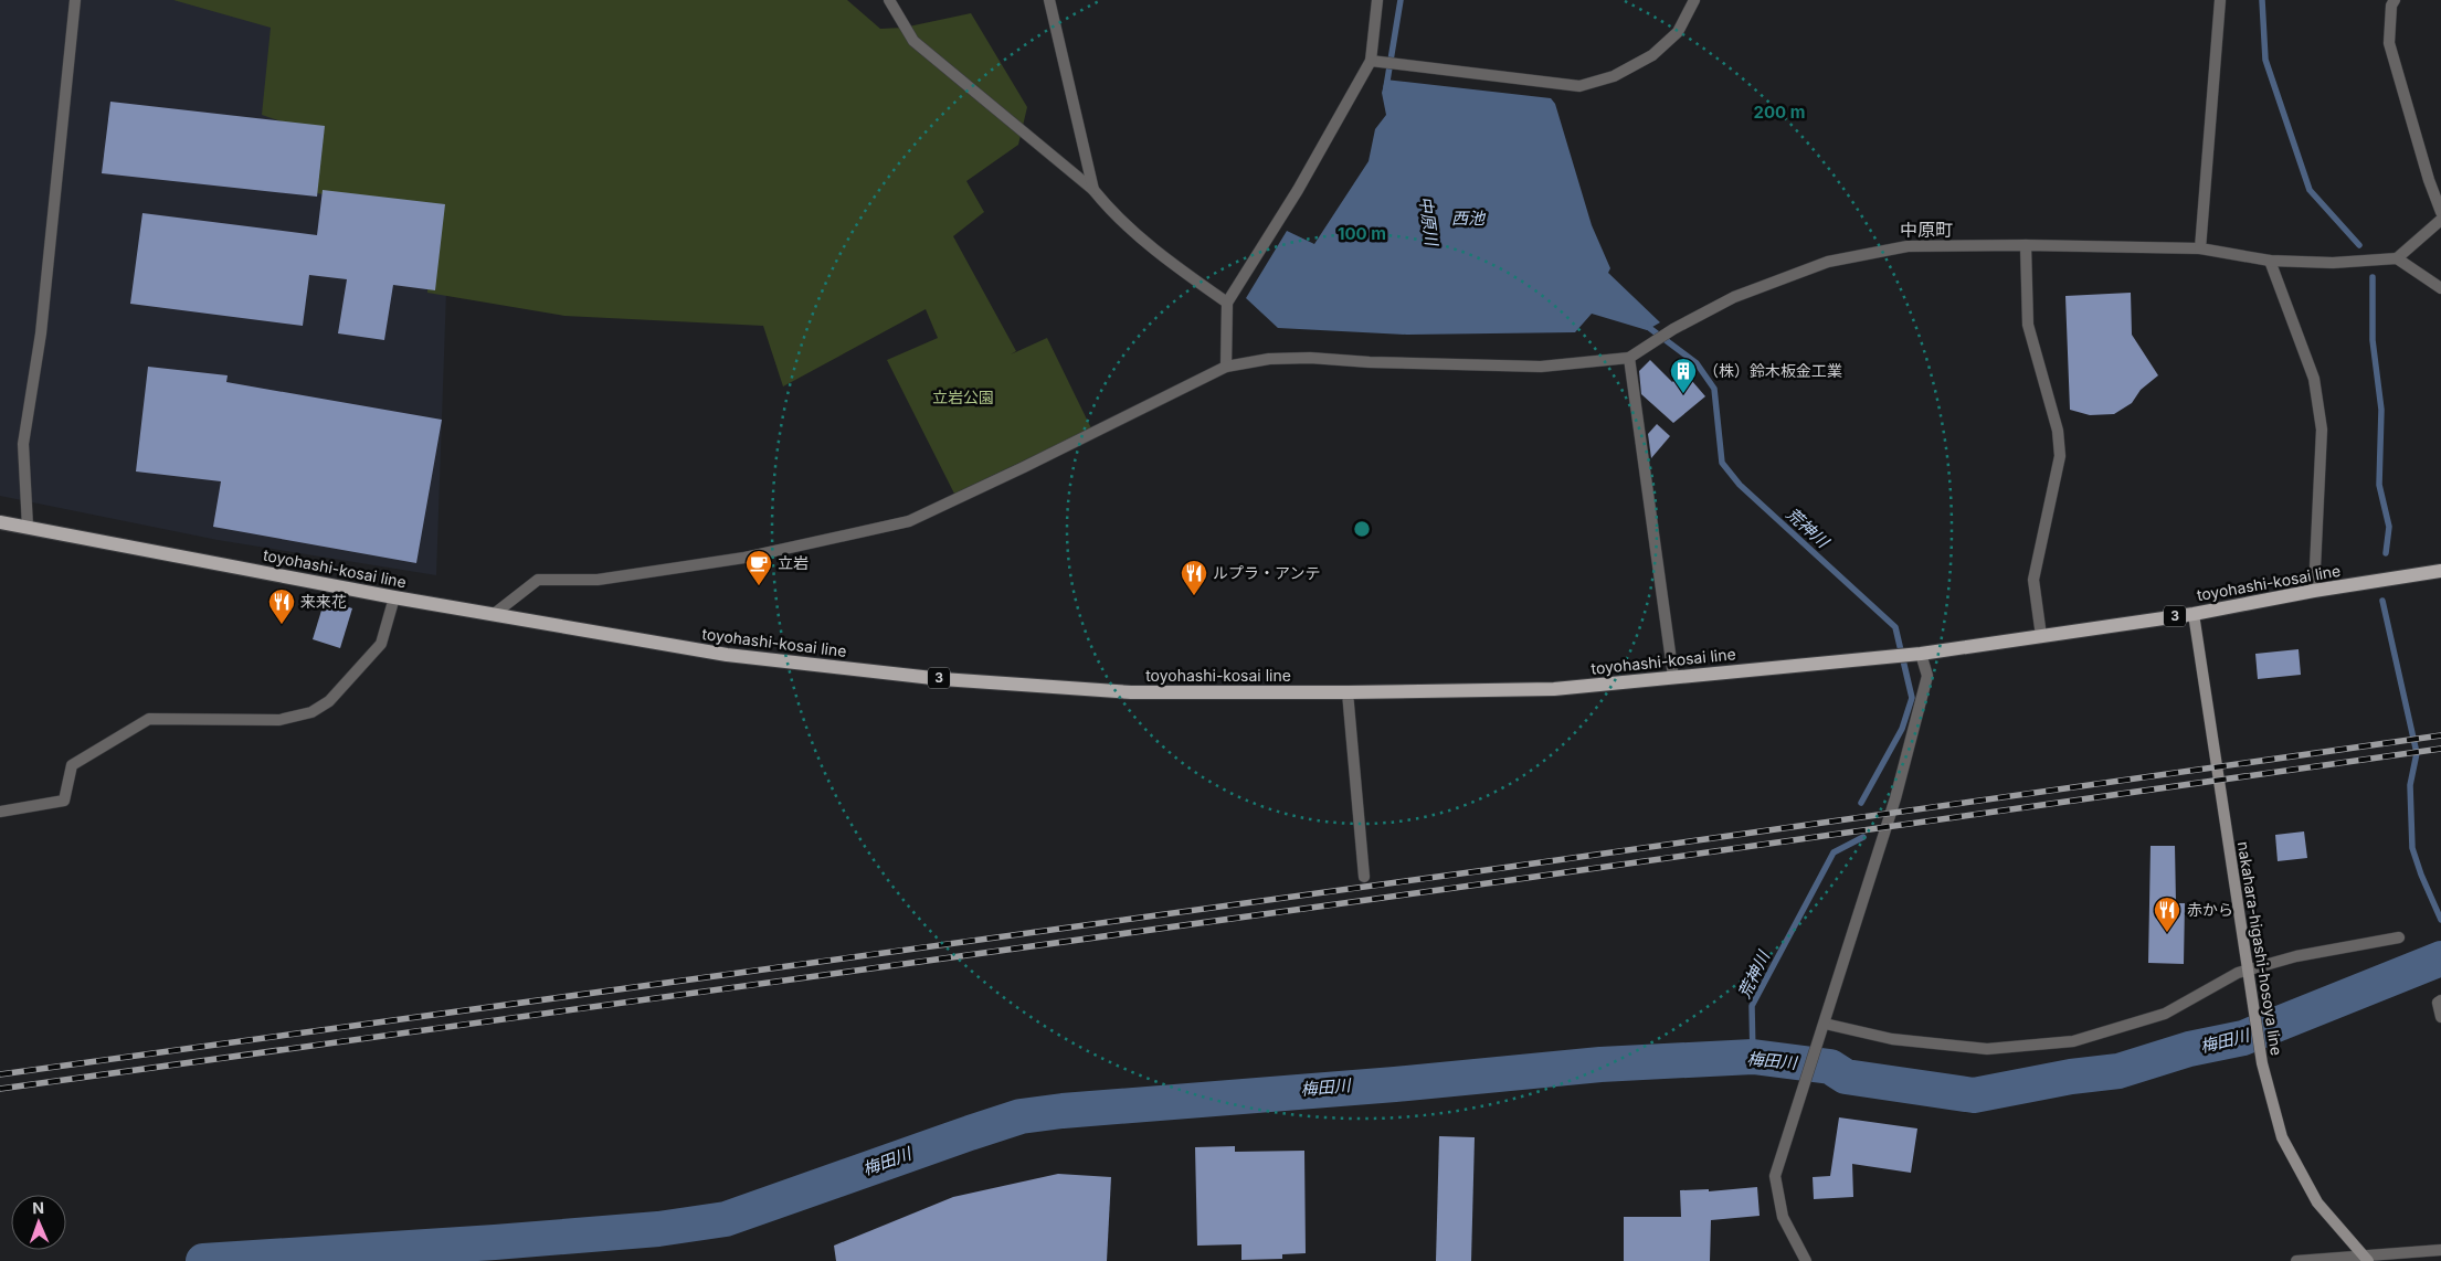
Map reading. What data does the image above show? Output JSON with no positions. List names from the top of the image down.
{
  "streets": {
    "main road": ["toyohashi-kosai line", "3", "nakahara-higashi-hosoya line"]
  },
  "crossings": [
    ["toyohashi-kosai line", "nakahara-higashi-hosoya line"]
  ],
  "districts": ["中原町"],
  "water": [
    "西池",
    "中原川",
    "荒神川",
    "梅田川"
  ],
  "parks": ["立岩公園"],
  "places": {
    "building": ["（株）鈴木板金工業"],
    "cafe": ["立岩"],
    "restaurant": ["ルプラ・アンテ", "来来花", "赤から"]
  },
  "north": "top",
  "rings": ["200 m", "100 m"]
}
